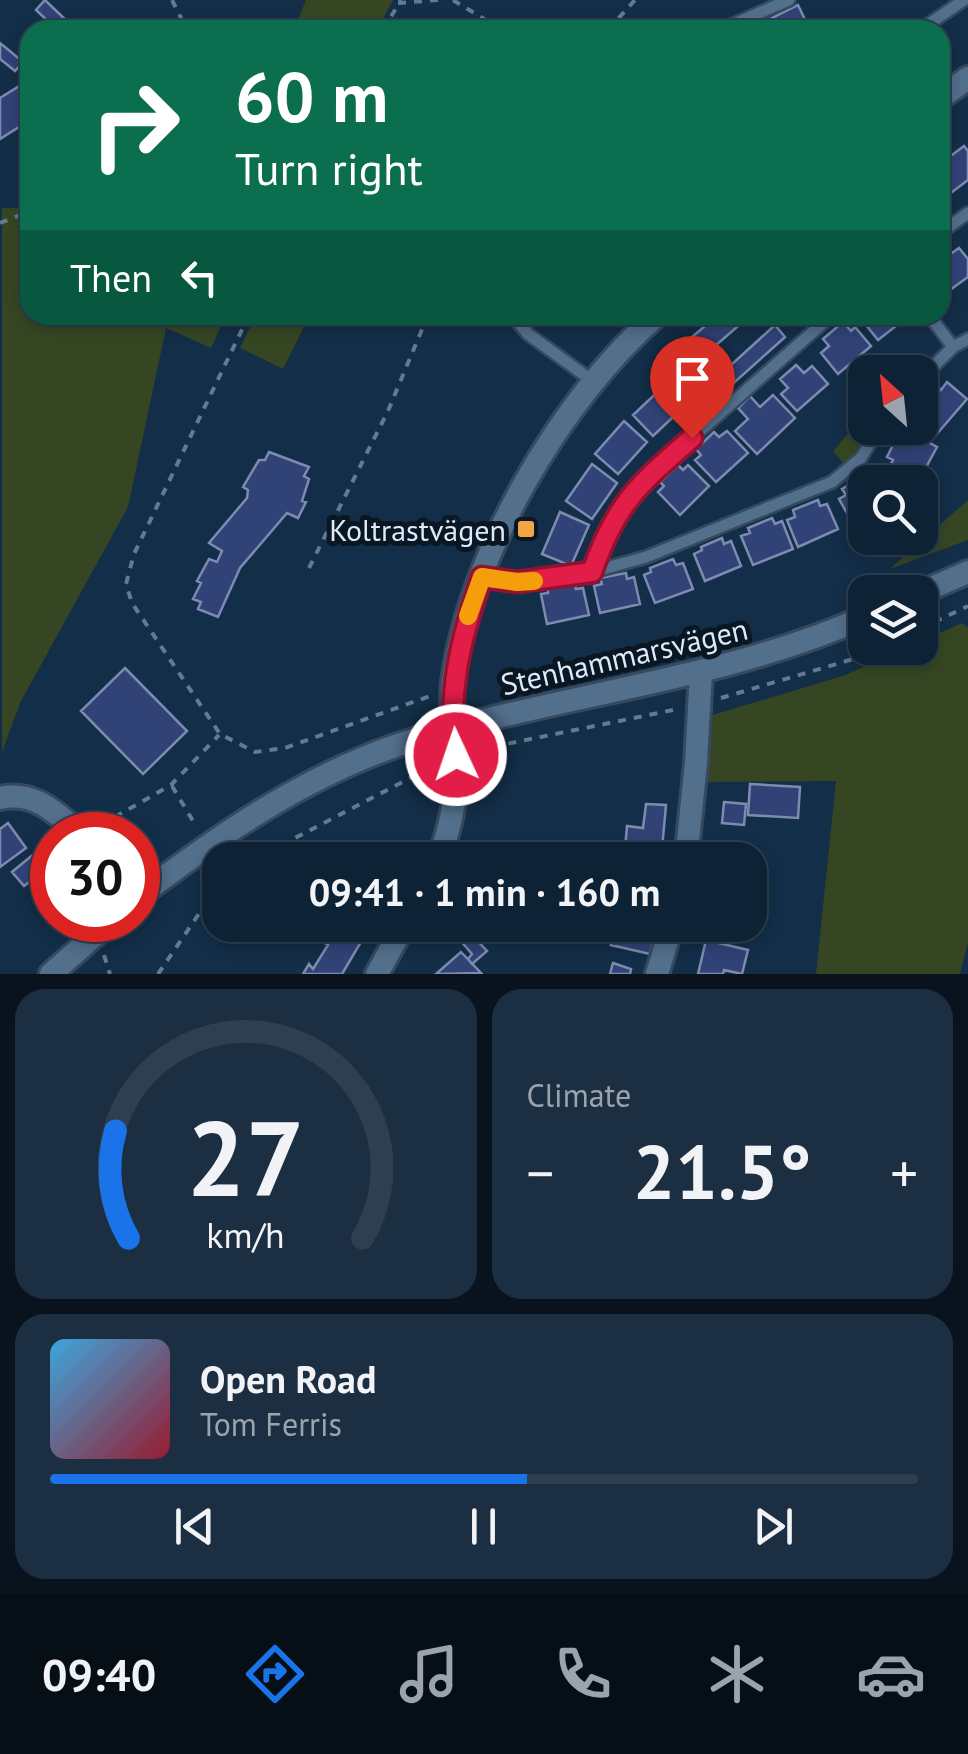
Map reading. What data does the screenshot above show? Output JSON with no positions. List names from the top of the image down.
{
  "streets": {
    "street": ["Stenhammarsvägen"]
  },
  "places": {
    "transit": ["Koltrastvägen"]
  },
  "north": "top left",
  "page": {
    "turn": ["60 m", "Turn right"],
    "then": "Then",
    "limit": "30",
    "trip": "09:41 · 1 min · 160 m",
    "tile": "Climate",
    "heat": ["−", "21.5°", "+"],
    "song": ["Open Road", "Tom Ferris"],
    "tabs": "09:40",
    "gauge": ["27", "km/h"]
  }
}
